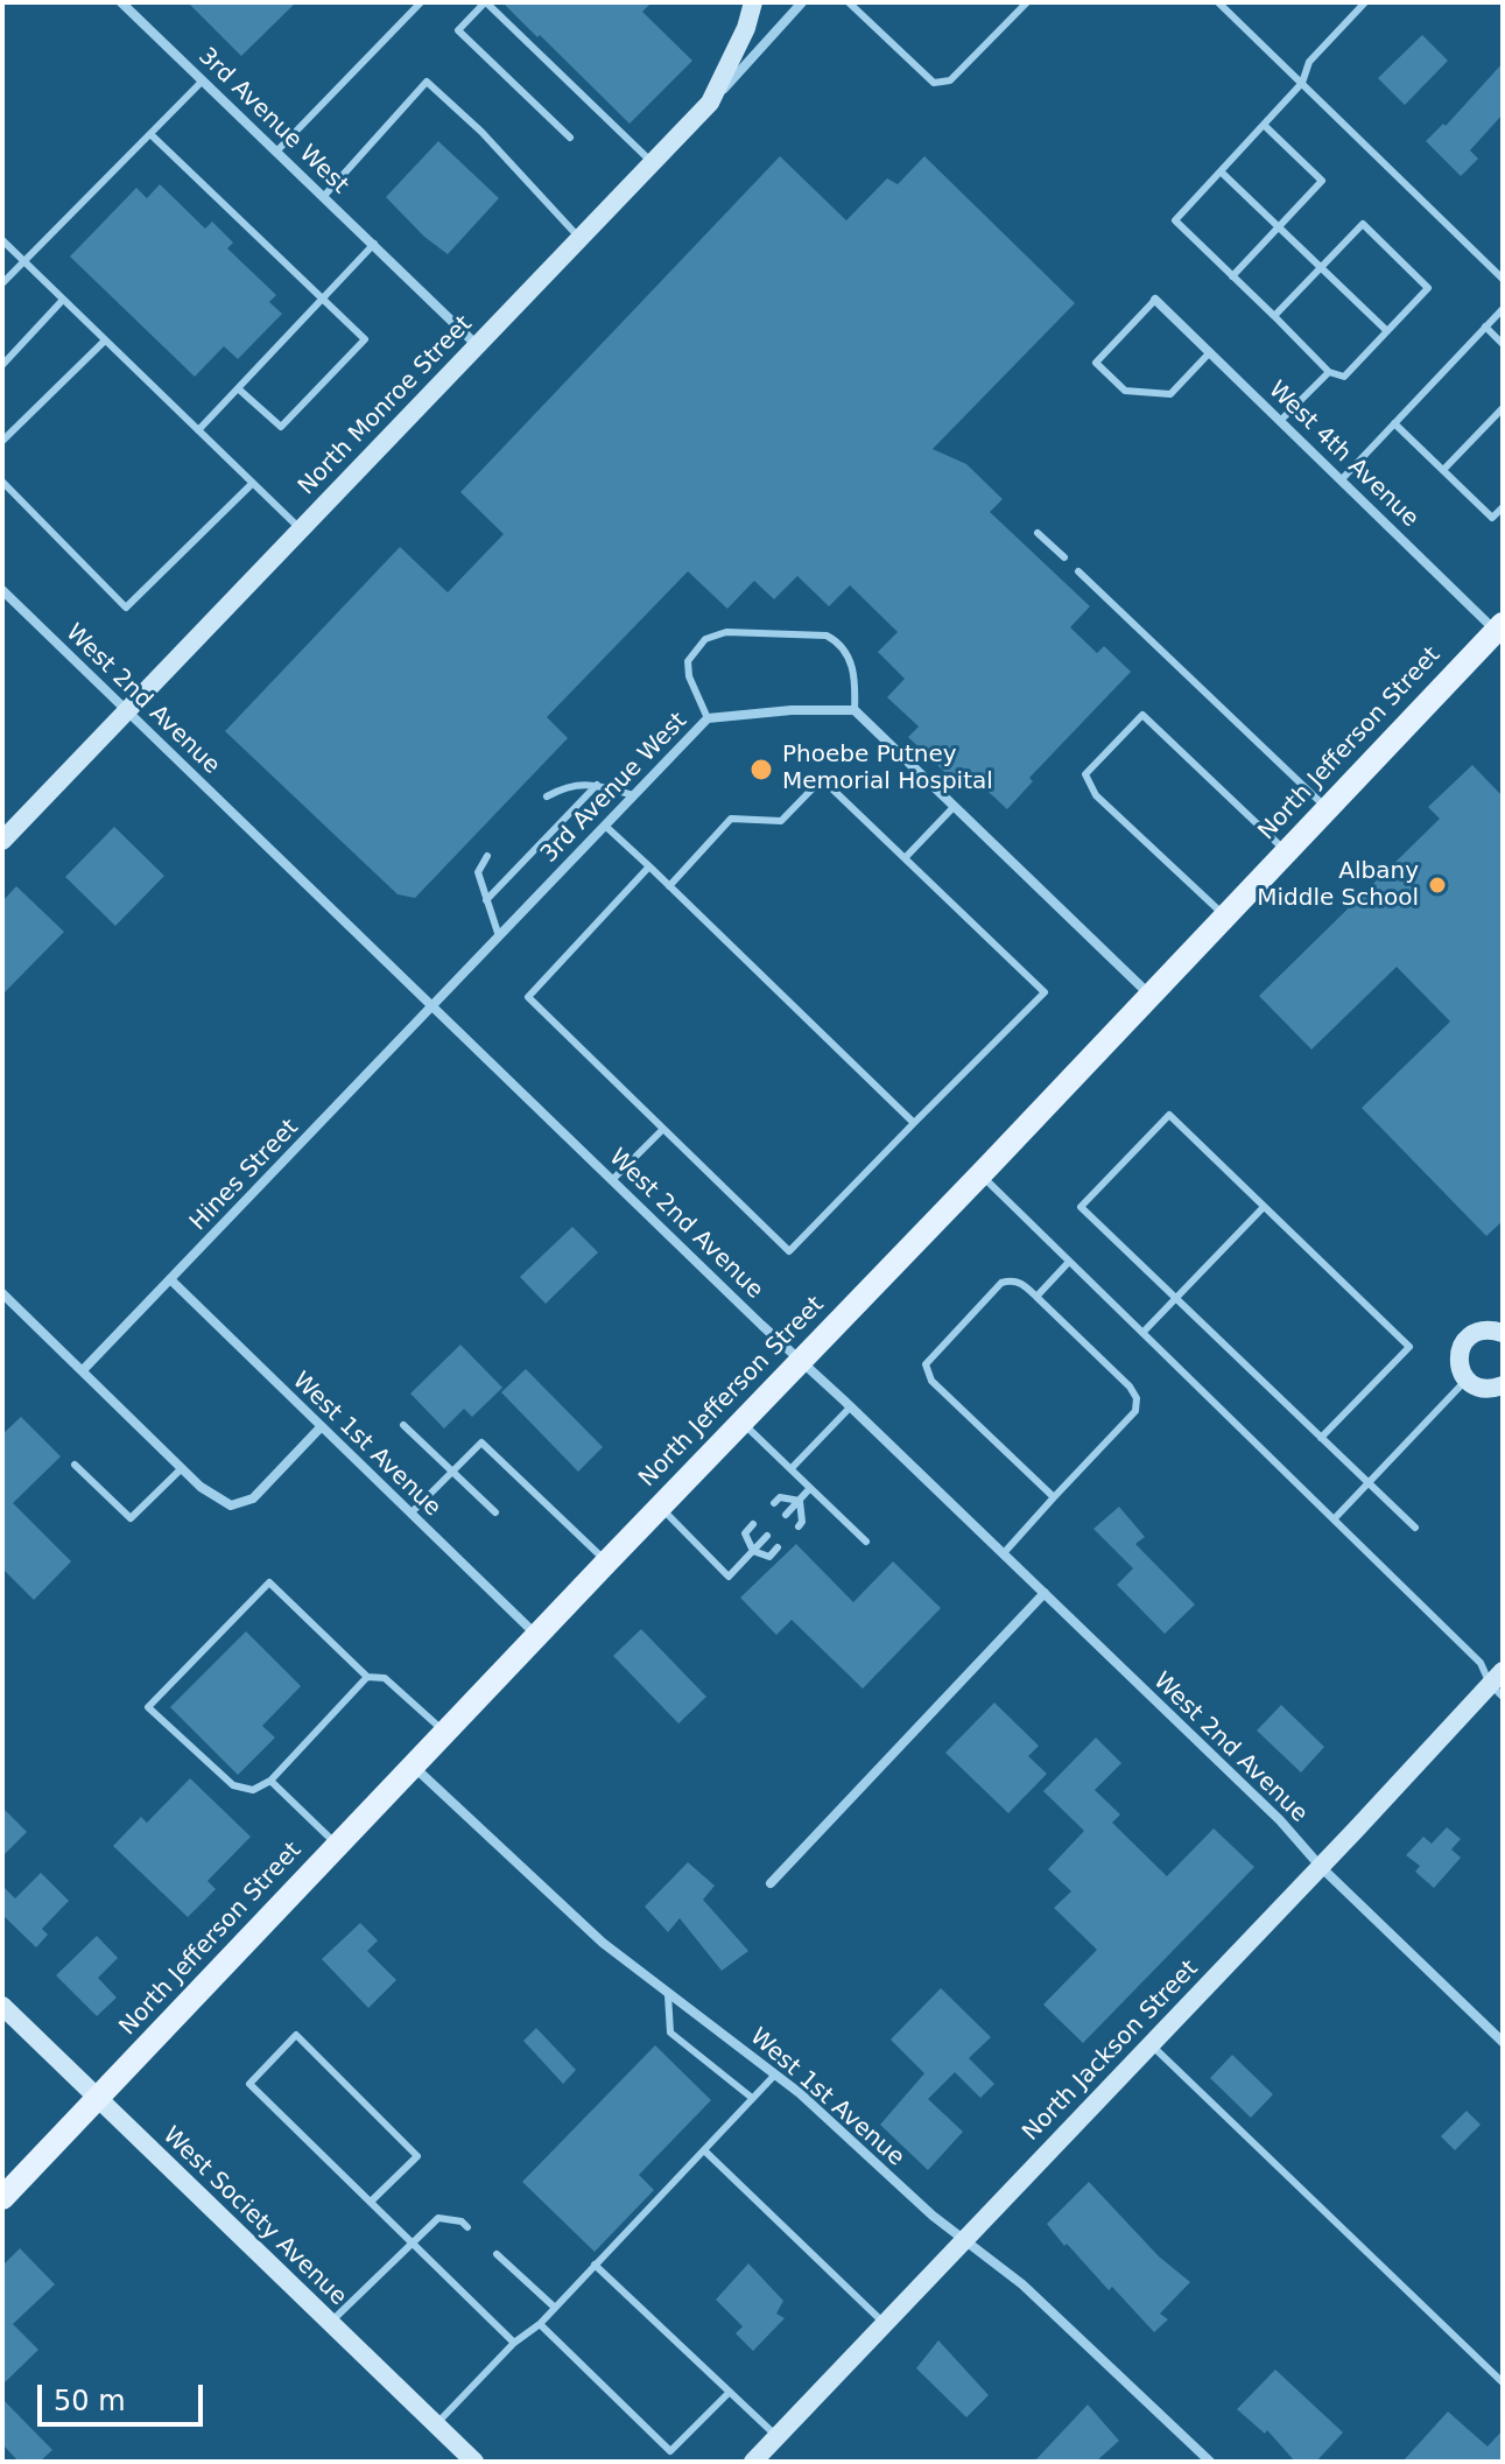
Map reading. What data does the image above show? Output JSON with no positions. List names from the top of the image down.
{
  "streets": {
    "main road": ["North Jefferson Street"],
    "street": [
      "3rd Avenue West",
      "North Monroe Street",
      "West 4th Avenue",
      "West 2nd Avenue",
      "Hines Street",
      "West 1st Avenue",
      "North Jackson Street",
      "West Society Avenue"
    ]
  },
  "crossings": [
    ["3rd Avenue West", "North Monroe Street"],
    ["3rd Avenue West", "West 2nd Avenue"],
    ["3rd Avenue West", "Hines Street"],
    ["North Monroe Street", "West 2nd Avenue"],
    ["West 4th Avenue", "North Jefferson Street"],
    ["West 2nd Avenue", "North Jefferson Street"],
    ["West 2nd Avenue", "Hines Street"],
    ["West 2nd Avenue", "North Jackson Street"],
    ["North Jefferson Street", "West 1st Avenue"],
    ["North Jefferson Street", "West Society Avenue"],
    ["Hines Street", "West 1st Avenue"],
    ["West 1st Avenue", "North Jackson Street"]
  ],
  "places": ["Phoebe Putney Memorial Hospital", "Albany Middle School"],
  "scale_bar": "50 m"
}
